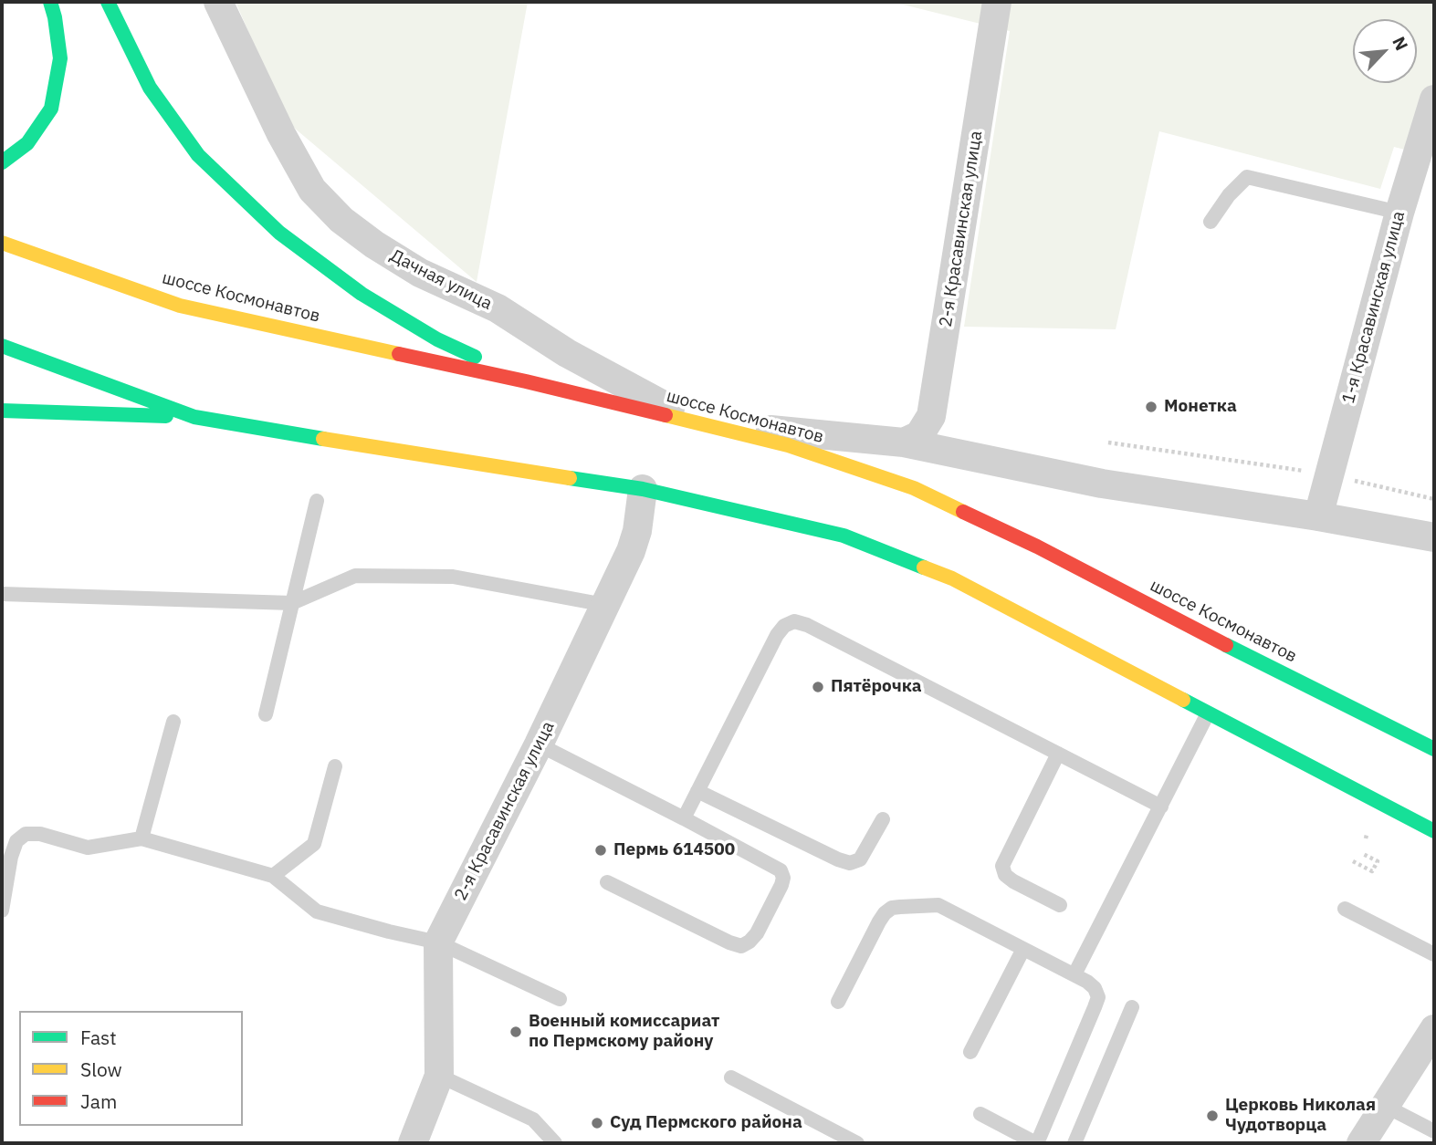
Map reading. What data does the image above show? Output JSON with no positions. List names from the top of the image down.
{
  "streets": {
    "main road": ["шоссе Космонавтов"],
    "street": ["2-я Красавинская улица", "Дачная улица", "1-я Красавинская улица"]
  },
  "crossings": [
    ["Дачная улица", "шоссе Космонавтов"]
  ],
  "places": [
    "Монетка",
    "Пятёрочка",
    "Пермь 614500",
    "Военный комиссариат по Пермскому району",
    "Церковь Николая Чудотворца",
    "Суд Пермского района"
  ],
  "legend": ["Fast", "Slow", "Jam"],
  "north": "top right"
}
